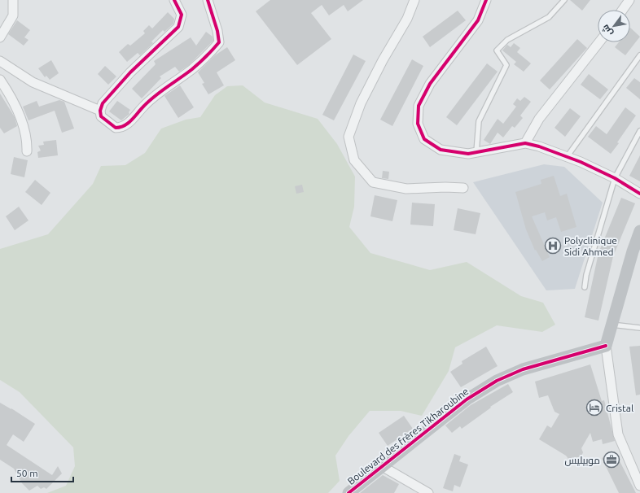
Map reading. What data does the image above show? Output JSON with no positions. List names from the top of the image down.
{
  "streets": {
    "street": ["Boulevard des frères Tikharoubine"]
  },
  "places": {
    "hospital": ["Polyclinique Sidi Ahmed"],
    "hotel": ["Cristal"],
    "office": ["موبيليس"]
  },
  "scale_bar": "50 m",
  "north": "bottom left"
}
